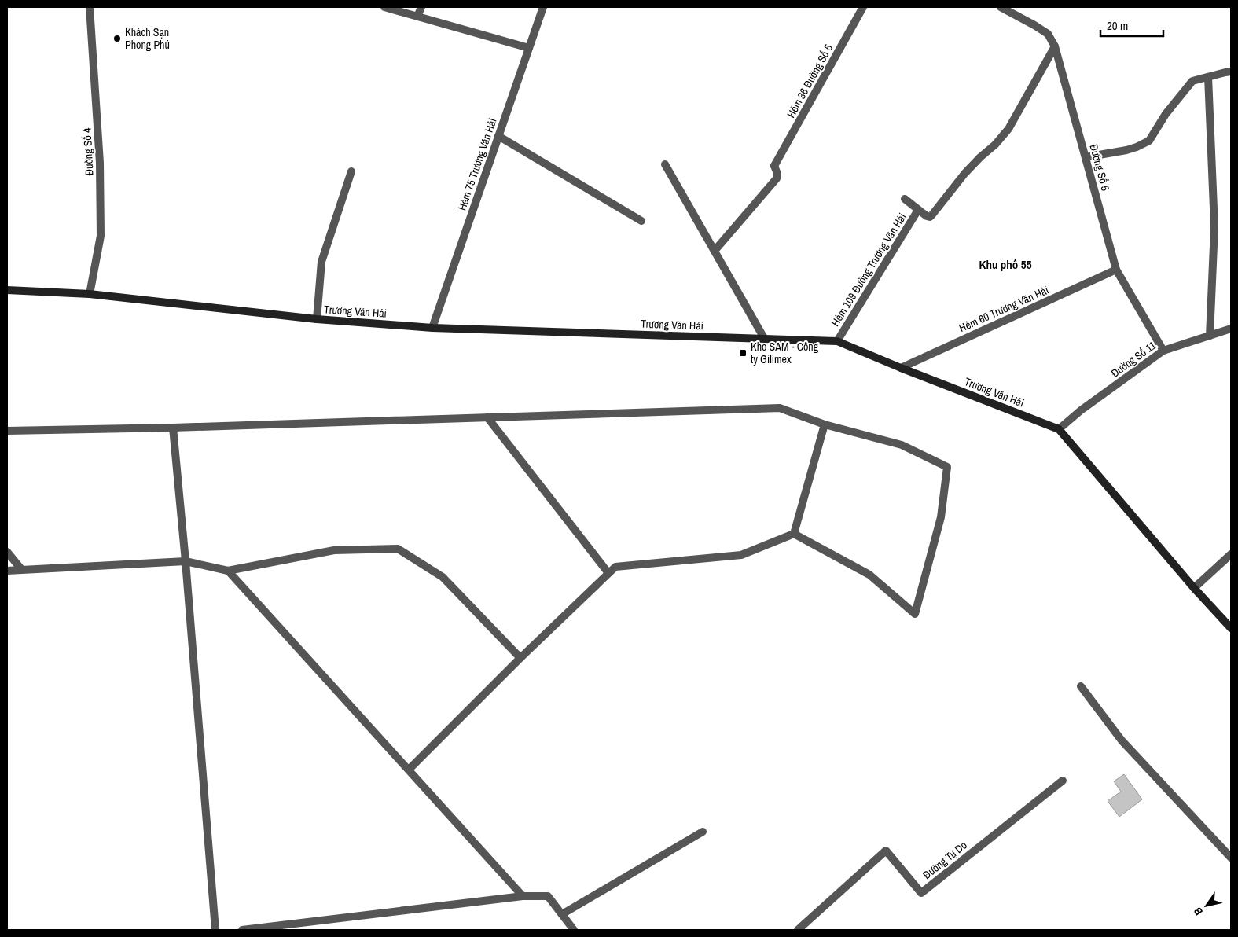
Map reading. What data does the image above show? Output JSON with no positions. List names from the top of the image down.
{
  "streets": {
    "street": [
      "Hẻm 36 Đường Số 5",
      "Đường Số 4",
      "Hẻm 75 Trương Văn Hải",
      "Đường Số 5",
      "Hẻm 109 Đường Trương Văn Hải",
      "Hẻm 60 Trương Văn Hải",
      "Trương Văn Hải",
      "Đường Số 11",
      "Đường Tự Do"
    ]
  },
  "crossings": [
    ["Đường Số 4", "Trương Văn Hải"],
    ["Hẻm 75 Trương Văn Hải", "Trương Văn Hải"],
    ["Đường Số 5", "Hẻm 60 Trương Văn Hải"],
    ["Đường Số 5", "Đường Số 11"],
    ["Hẻm 109 Đường Trương Văn Hải", "Trương Văn Hải"],
    ["Hẻm 60 Trương Văn Hải", "Trương Văn Hải"],
    ["Trương Văn Hải", "Đường Số 11"]
  ],
  "districts": ["Khu phố 55"],
  "places": {
    "other": ["Khách Sạn Phong Phú"],
    "transit": ["Kho SAM - Công ty Gilimex"]
  },
  "scale_bar": "20 m",
  "north": "bottom left"
}
